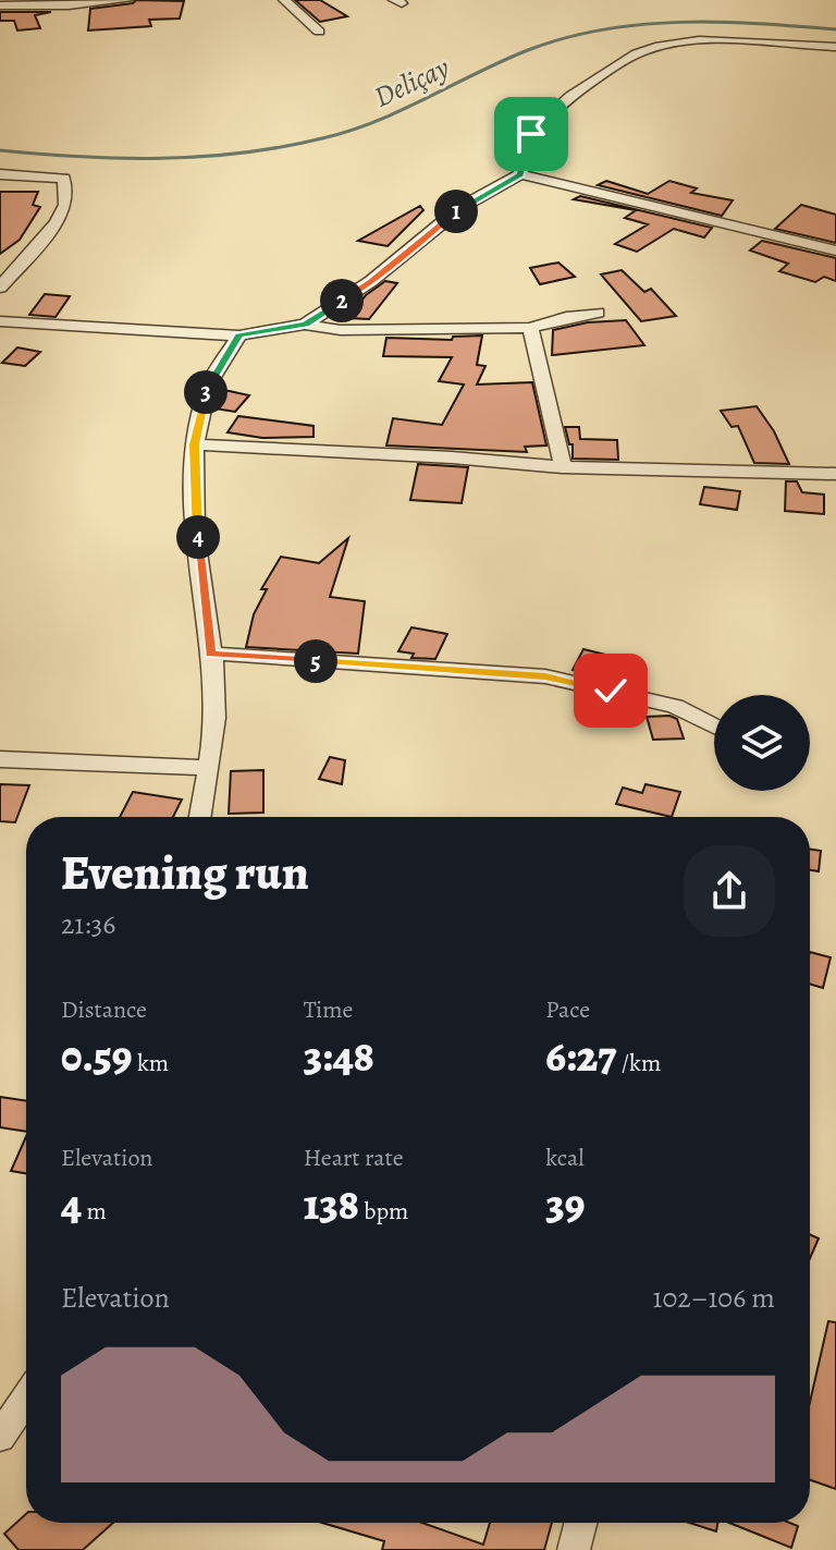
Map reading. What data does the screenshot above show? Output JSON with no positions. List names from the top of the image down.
{
  "water": ["Deliçay"],
  "page": {
    "pins": [
      "1",
      "2",
      "3",
      "4",
      "5"
    ],
    "heading": ["Evening run", "21:36"],
    "stats": [
      ["Distance", "0.59 km"],
      ["Time", "3:48"],
      ["Pace", "6:27 /km"],
      ["Elevation", "4 m"],
      ["Heart rate", "138 bpm"],
      ["kcal", "39"]
    ],
    "chart": ["Elevation", "102–106 m"]
  }
}
